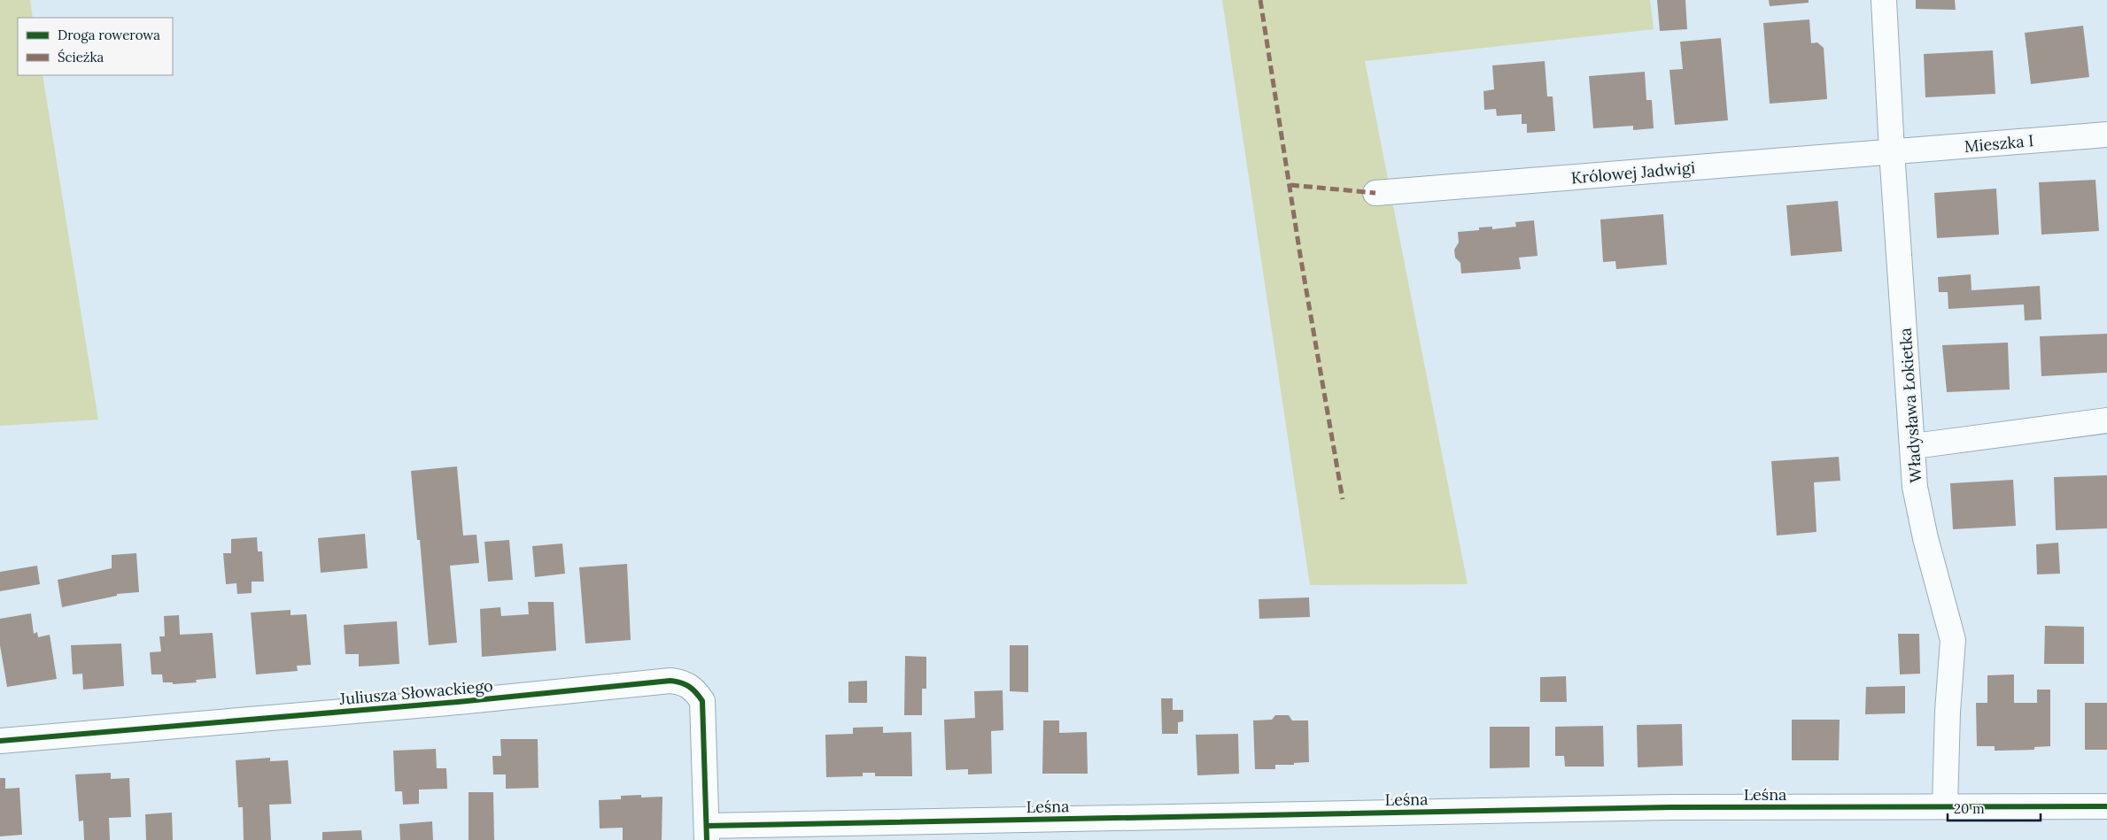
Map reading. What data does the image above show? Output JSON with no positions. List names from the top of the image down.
{
  "streets": {
    "street": [
      "Mieszka I",
      "Królowej Jadwigi",
      "Władysława Łokietka",
      "Juliusza Słowackiego",
      "Leśna"
    ]
  },
  "crossings": [
    ["Mieszka I", "Królowej Jadwigi"],
    ["Mieszka I", "Władysława Łokietka"],
    ["Królowej Jadwigi", "Władysława Łokietka"],
    ["Władysława Łokietka", "Leśna"],
    ["Juliusza Słowackiego", "Leśna"]
  ],
  "legend": ["Droga rowerowa", "Ścieżka"],
  "scale_bar": "20 m"
}
